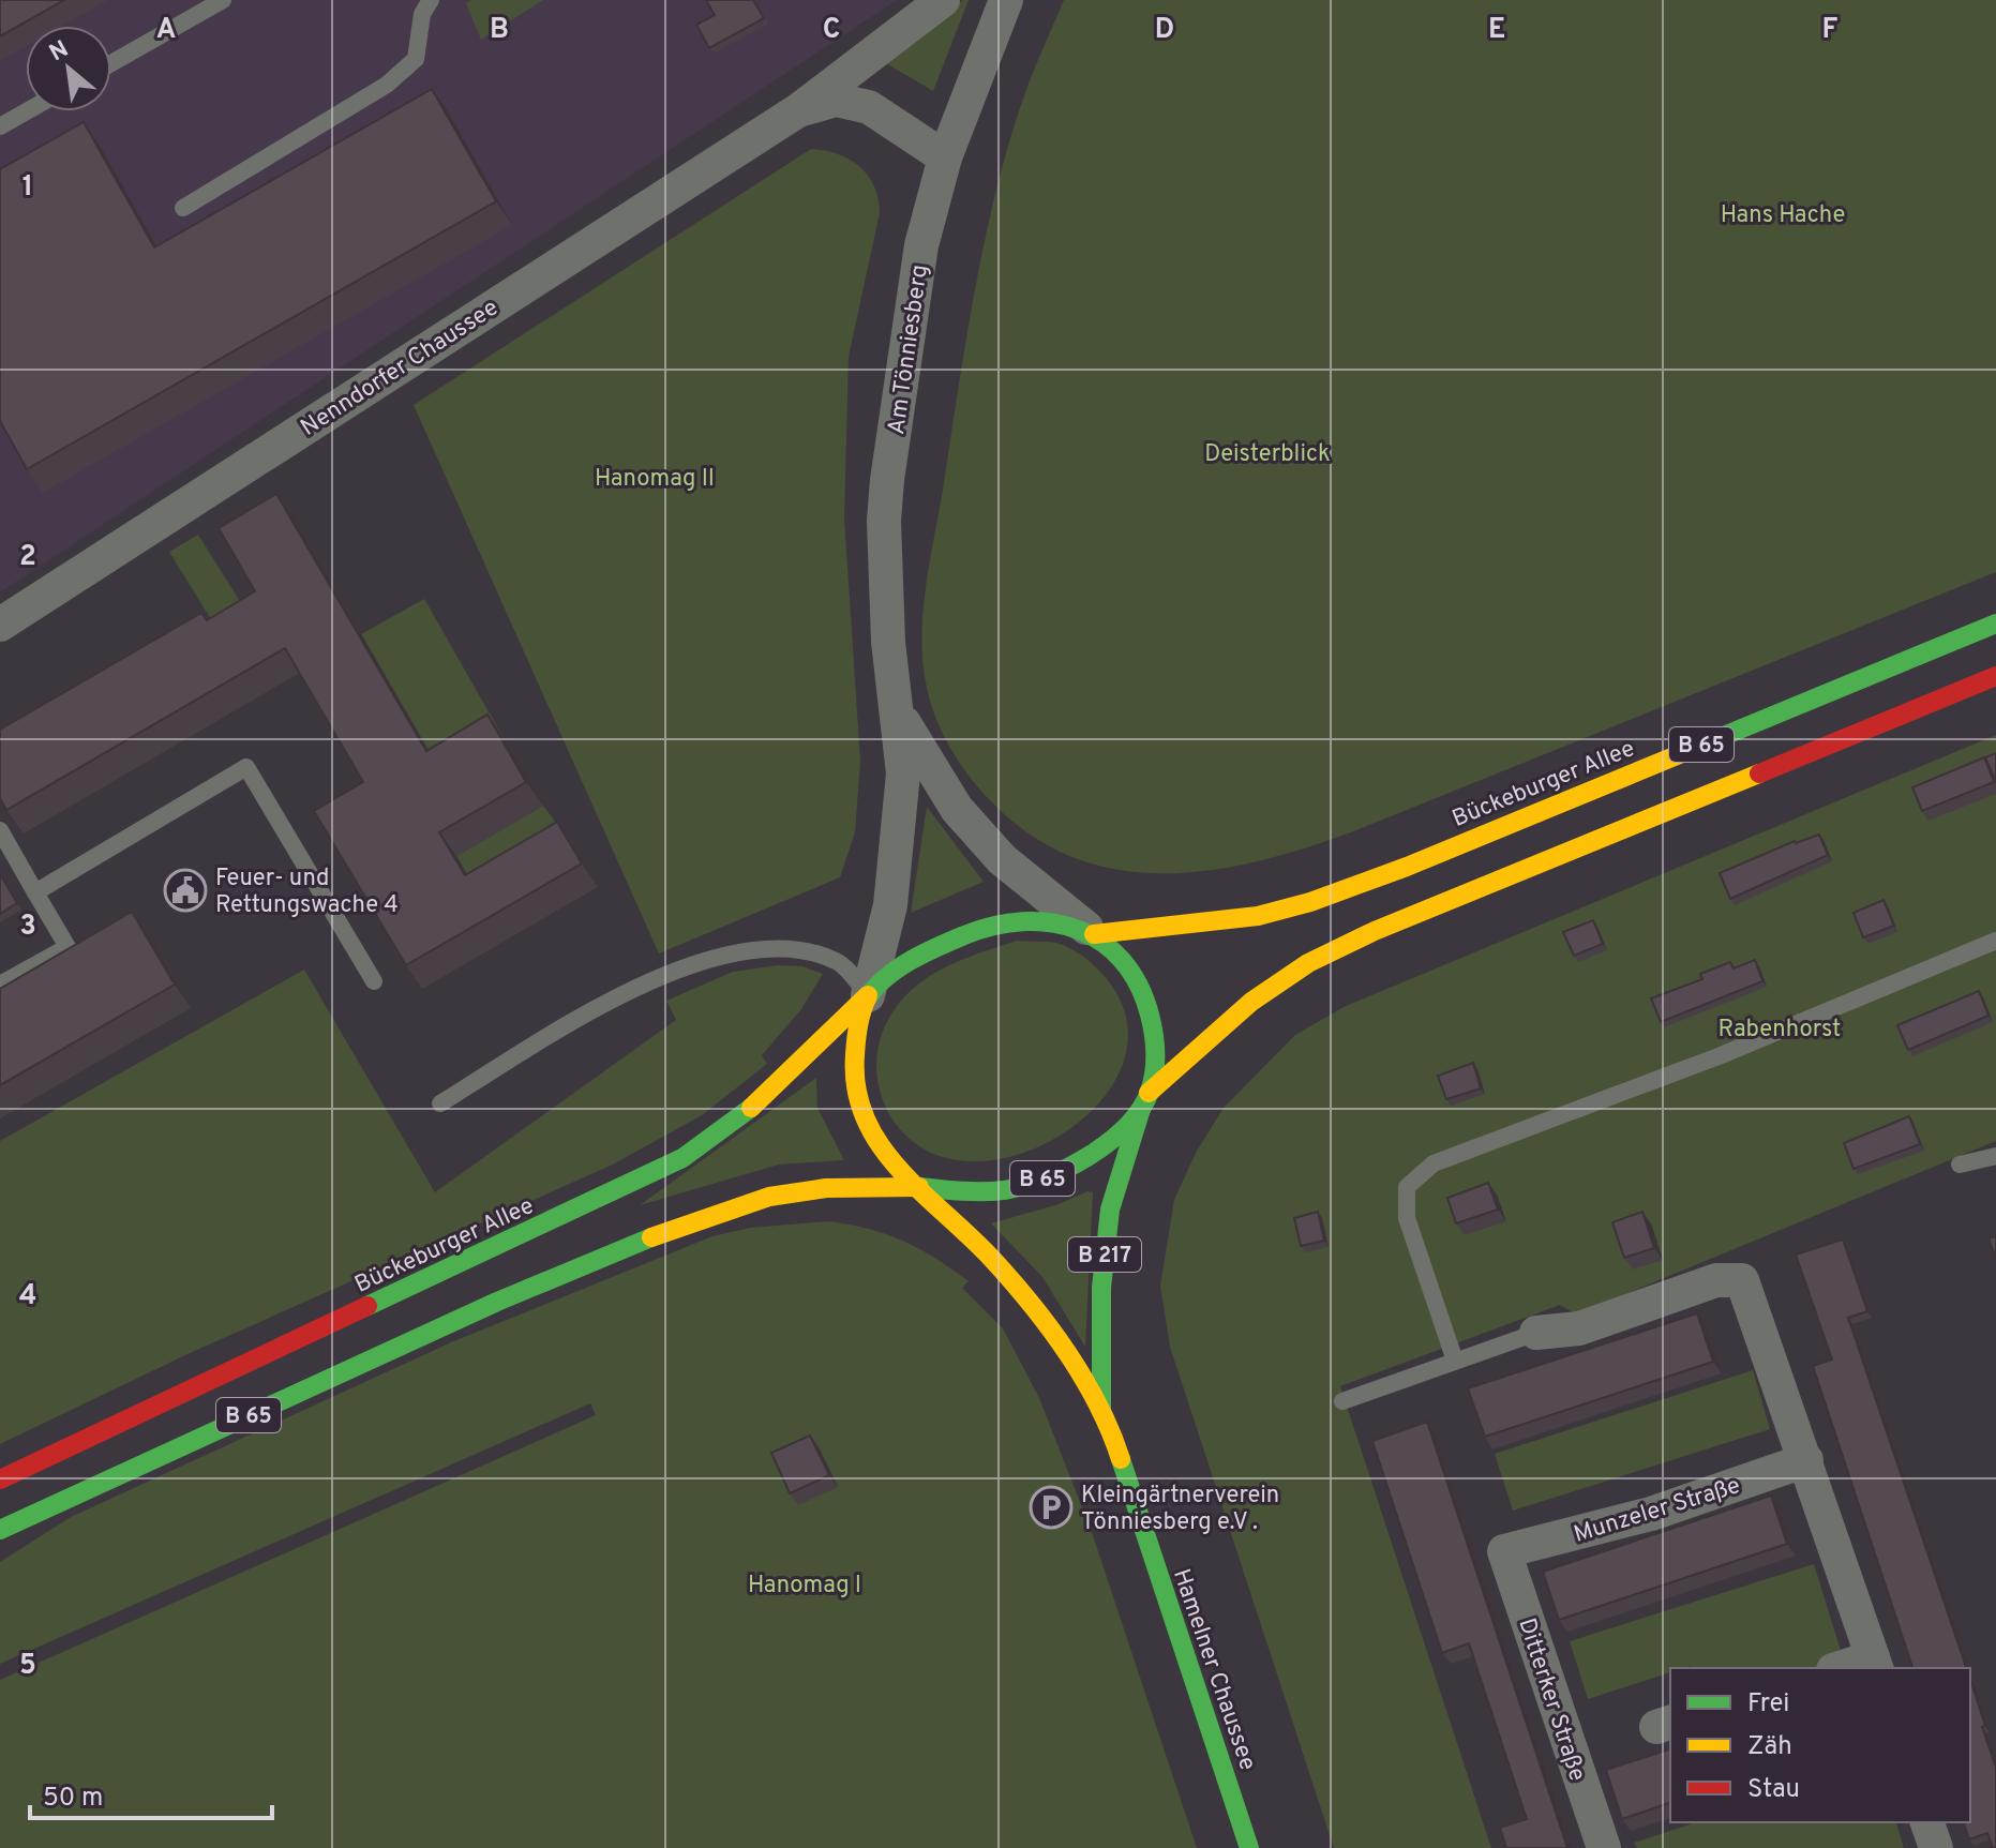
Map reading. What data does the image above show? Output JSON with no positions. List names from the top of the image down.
{
  "streets": {
    "main road": [
      "B 65",
      "Bückeburger Allee",
      "B 217",
      "Hamelner Chaussee"
    ],
    "street": [
      "Am Tönniesberg",
      "Nenndorfer Chaussee",
      "Munzeler Straße",
      "Ditterker Straße"
    ]
  },
  "crossings": [
    ["Am Tönniesberg", "Nenndorfer Chaussee"],
    ["Am Tönniesberg", "B 65"],
    ["Am Tönniesberg", "Bückeburger Allee"],
    ["Am Tönniesberg", "Hamelner Chaussee"],
    ["B 65", "Bückeburger Allee"],
    ["B 65", "Hamelner Chaussee"],
    ["Bückeburger Allee", "Hamelner Chaussee"],
    ["Munzeler Straße", "Ditterker Straße"]
  ],
  "parks": [
    "Hans Hache",
    "Deisterblick",
    "Hanomag II",
    "Rabenhorst",
    "Hanomag I"
  ],
  "places": {
    "public building": ["Feuer- und Rettungswache 4"],
    "parking": ["Kleingärtnerverein Tönniesberg e.V ."]
  },
  "legend": ["Frei", "Zäh", "Stau"],
  "scale_bar": "50 m",
  "north": "top left",
  "grid": {
    "columns": [
      "A",
      "B",
      "C",
      "D",
      "E",
      "F"
    ],
    "rows": [
      "1",
      "2",
      "3",
      "4",
      "5"
    ]
  }
}
